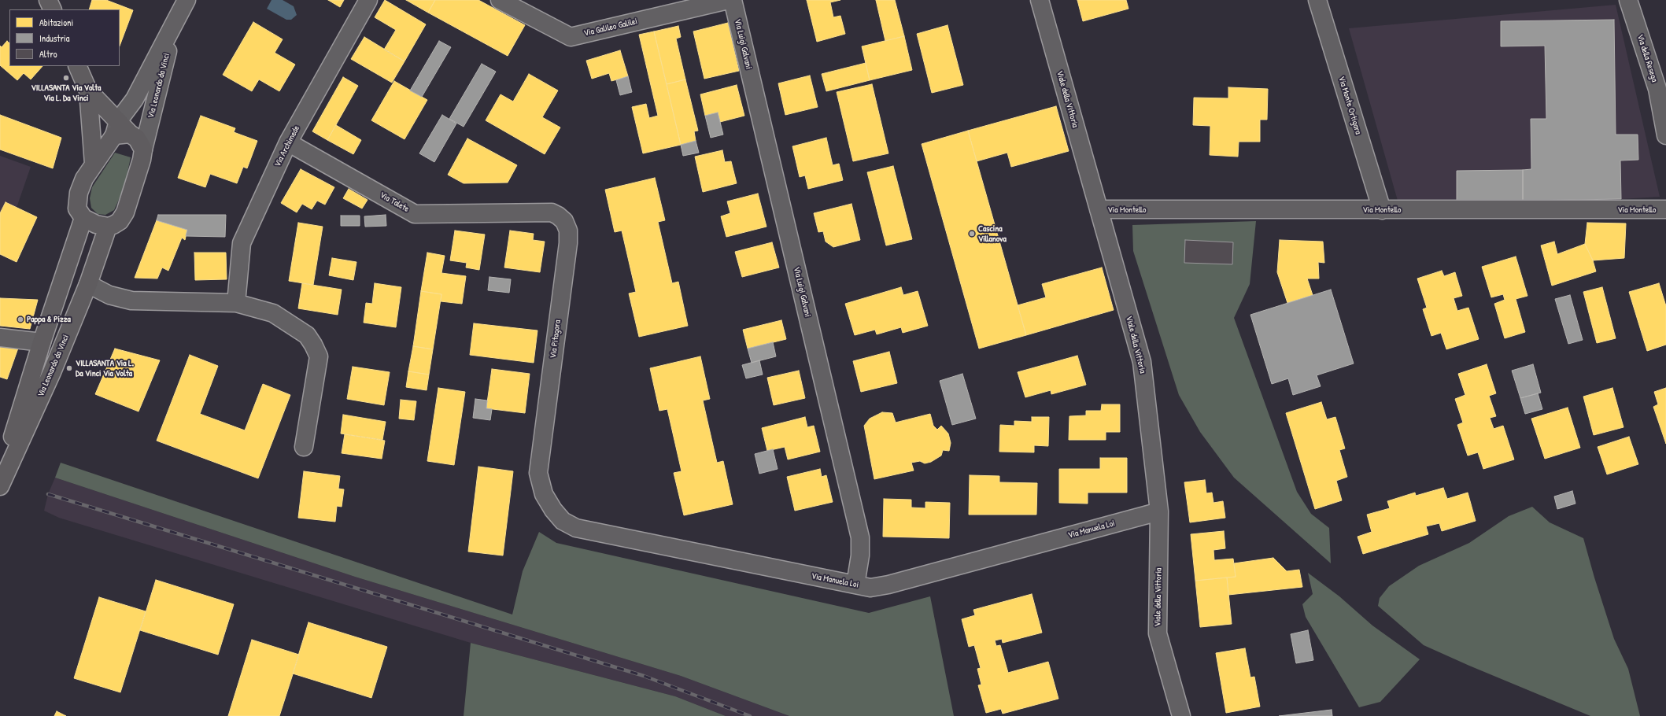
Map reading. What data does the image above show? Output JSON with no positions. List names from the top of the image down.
{
  "streets": {
    "main road": ["Via Leonardo da Vinci"],
    "street": [
      "Via Galileo Galilei",
      "Via Luigi Galvani",
      "Via della Resega",
      "Viale della Vittoria",
      "Via Monte Ortigara",
      "Via Archimede",
      "Via Talete",
      "Via Montello",
      "Via Pitagora",
      "Via Manuela Loi"
    ]
  },
  "crossings": [
    ["Via Luigi Galvani", "Via Manuela Loi"],
    ["Viale della Vittoria", "Via Montello"],
    ["Viale della Vittoria", "Via Manuela Loi"],
    ["Via Monte Ortigara", "Via Montello"],
    ["Via Archimede", "Via Talete"],
    ["Via Talete", "Via Pitagora"],
    ["Via Pitagora", "Via Manuela Loi"]
  ],
  "places": [
    "VILLASANTA Via Volta Via L. Da Vinci",
    "Cascina Villanova",
    "Pappa & Pizza",
    "VILLASANTA Via L. Da Vinci Via Volta"
  ],
  "legend": ["Abitazioni", "Industria", "Altro"]
}
